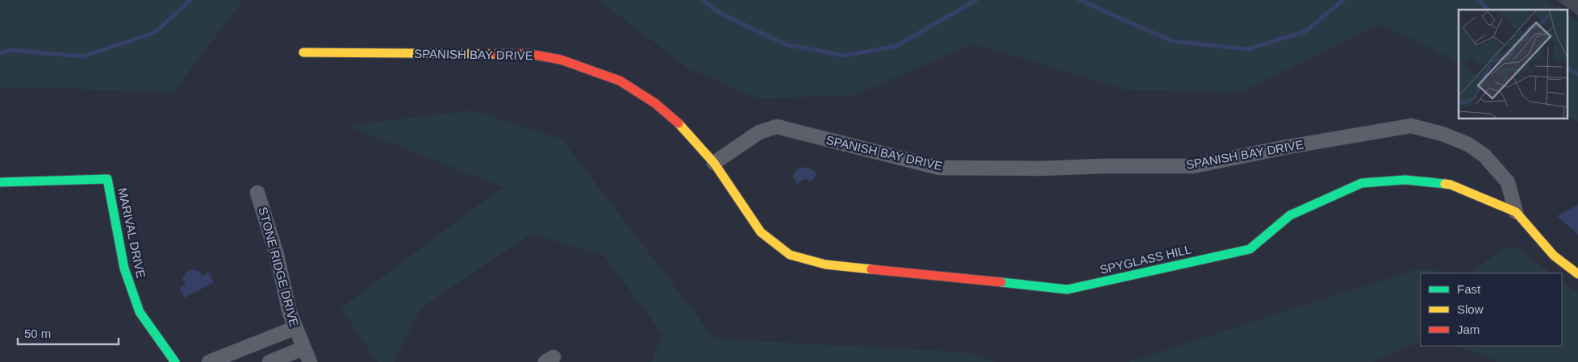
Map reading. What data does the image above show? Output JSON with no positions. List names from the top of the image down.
{
  "streets": {
    "street": [
      "SPANISH BAY DRIVE",
      "MARIVAL DRIVE",
      "SPYGLASS HILL",
      "STONE RIDGE DRIVE"
    ]
  },
  "crossings": [
    ["SPANISH BAY DRIVE", "SPYGLASS HILL"]
  ],
  "legend": ["Fast", "Slow", "Jam"],
  "scale_bar": "50 m"
}
